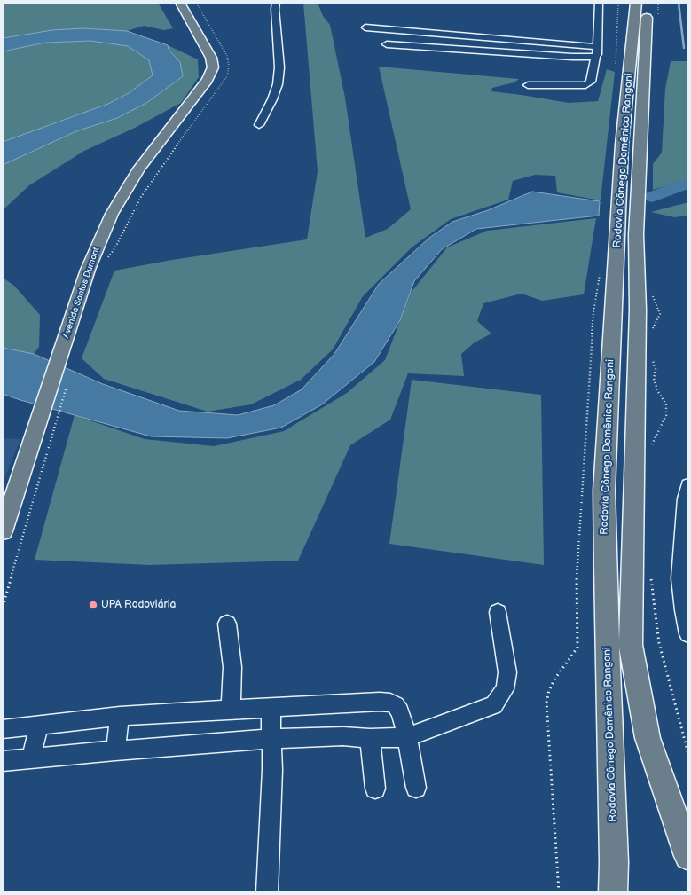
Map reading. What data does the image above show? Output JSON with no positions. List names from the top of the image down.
{
  "streets": {
    "highway": ["Rodovia Cônego Domênico Rangoni"],
    "main road": ["Avenida Santos Dumont"]
  },
  "places": ["UPA Rodoviária"]
}
